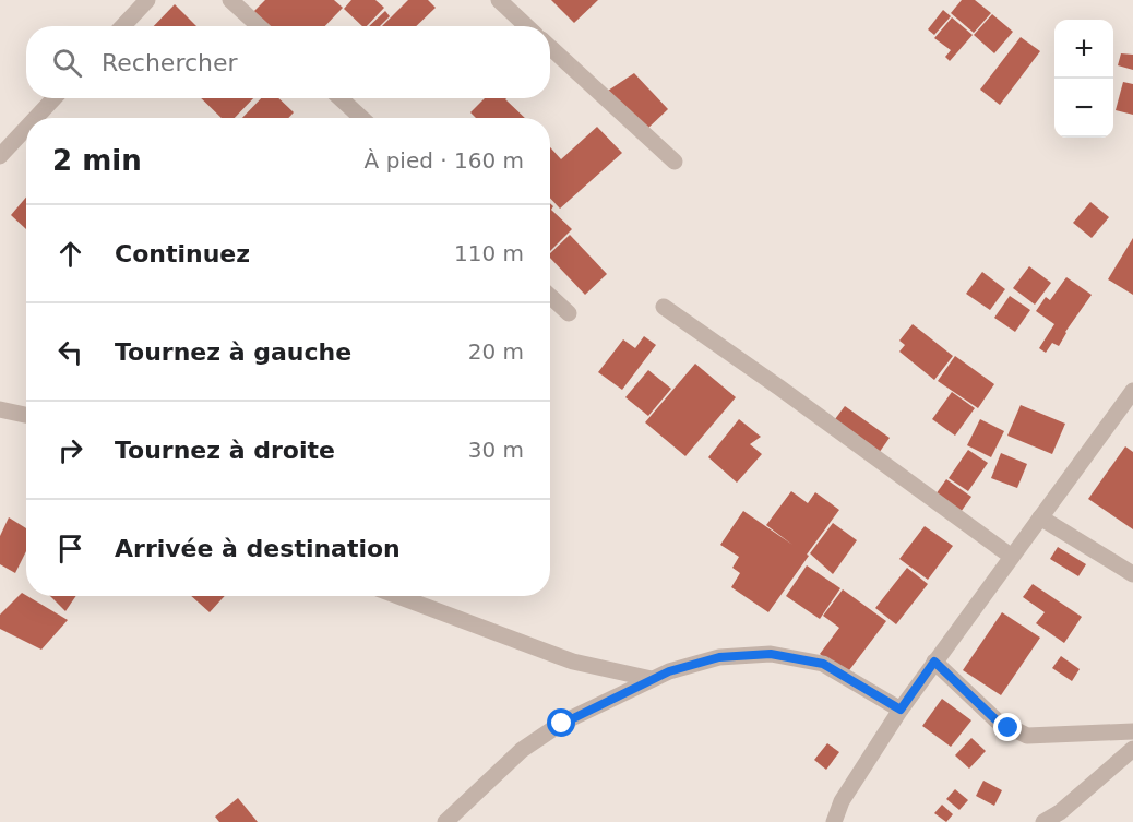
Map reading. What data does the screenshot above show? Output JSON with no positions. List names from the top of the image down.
{
  "page": {
    "map_buttons": ["+", "−"],
    "search": "Rechercher",
    "heading": ["2 min", "À pied · 160 m"],
    "list": [
      ["Continuez", "110 m"],
      ["Tournez à gauche", "20 m"],
      ["Tournez à droite", "30 m"],
      "Arrivée à destination"
    ]
  }
}
